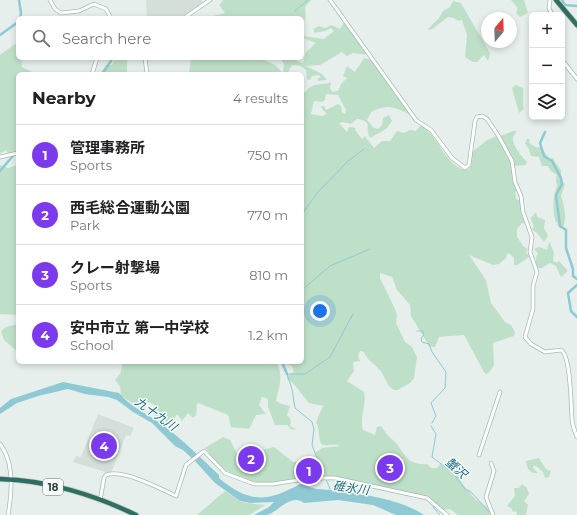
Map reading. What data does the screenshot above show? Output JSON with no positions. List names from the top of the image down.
{
  "streets": {
    "highway": ["18"]
  },
  "water": ["九十九川", "蟹沢", "碓氷川"],
  "north": "top",
  "page": {
    "map_buttons": ["+", "−"],
    "search": "Search here",
    "heading": ["Nearby", "4 results"],
    "list": [
      {
        "mark": "1",
        "name": "管理事務所",
        "note": "Sports",
        "value": "750 m"
      },
      {
        "mark": "2",
        "name": "西毛総合運動公園",
        "note": "Park",
        "value": "770 m"
      },
      {
        "mark": "3",
        "name": "クレー射撃場",
        "note": "Sports",
        "value": "810 m"
      },
      {
        "mark": "4",
        "name": "安中市立 第一中学校",
        "note": "School",
        "value": "1.2 km"
      }
    ],
    "pins": [
      "4",
      "2",
      "3",
      "1"
    ]
  }
}
